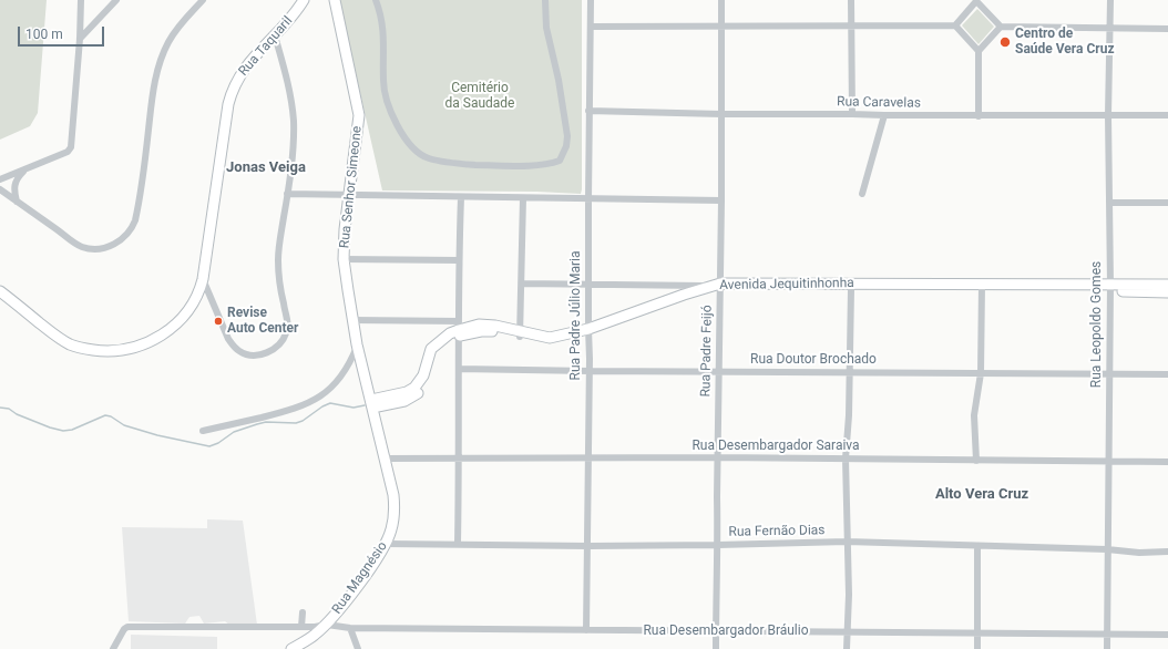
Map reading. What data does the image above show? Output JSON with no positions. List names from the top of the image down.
{
  "streets": {
    "street": [
      "Rua Taquaril",
      "Rua Caravelas",
      "Rua Senhor Simeone",
      "Avenida Jequitinhonha",
      "Rua Padre Júlio Maria",
      "Rua Leopoldo Gomes",
      "Rua Padre Feijó",
      "Rua Doutor Brochado",
      "Rua Desembargador Saraiva",
      "Rua Fernão Dias",
      "Rua Magnésio",
      "Rua Desembargador Bráulio"
    ]
  },
  "crossings": [
    ["Rua Caravelas", "Rua Padre Júlio Maria"],
    ["Rua Caravelas", "Rua Leopoldo Gomes"],
    ["Rua Caravelas", "Rua Padre Feijó"],
    ["Rua Senhor Simeone", "Avenida Jequitinhonha"],
    ["Rua Senhor Simeone", "Rua Magnésio"],
    ["Avenida Jequitinhonha", "Rua Padre Júlio Maria"],
    ["Avenida Jequitinhonha", "Rua Leopoldo Gomes"],
    ["Avenida Jequitinhonha", "Rua Padre Feijó"],
    ["Avenida Jequitinhonha", "Rua Magnésio"],
    ["Rua Padre Júlio Maria", "Rua Doutor Brochado"],
    ["Rua Padre Júlio Maria", "Rua Desembargador Saraiva"],
    ["Rua Padre Júlio Maria", "Rua Fernão Dias"],
    ["Rua Padre Júlio Maria", "Rua Desembargador Bráulio"],
    ["Rua Leopoldo Gomes", "Rua Doutor Brochado"],
    ["Rua Leopoldo Gomes", "Rua Desembargador Saraiva"],
    ["Rua Leopoldo Gomes", "Rua Fernão Dias"],
    ["Rua Leopoldo Gomes", "Rua Desembargador Bráulio"],
    ["Rua Padre Feijó", "Rua Doutor Brochado"],
    ["Rua Padre Feijó", "Rua Desembargador Saraiva"],
    ["Rua Padre Feijó", "Rua Fernão Dias"],
    ["Rua Padre Feijó", "Rua Desembargador Bráulio"],
    ["Rua Desembargador Saraiva", "Rua Magnésio"],
    ["Rua Fernão Dias", "Rua Magnésio"],
    ["Rua Magnésio", "Rua Desembargador Bráulio"]
  ],
  "districts": ["Jonas Veiga", "Alto Vera Cruz"],
  "parks": ["Cemitério da Saudade"],
  "places": ["Centro de Saúde Vera Cruz", "Revise Auto Center"],
  "scale_bar": "100 m"
}
